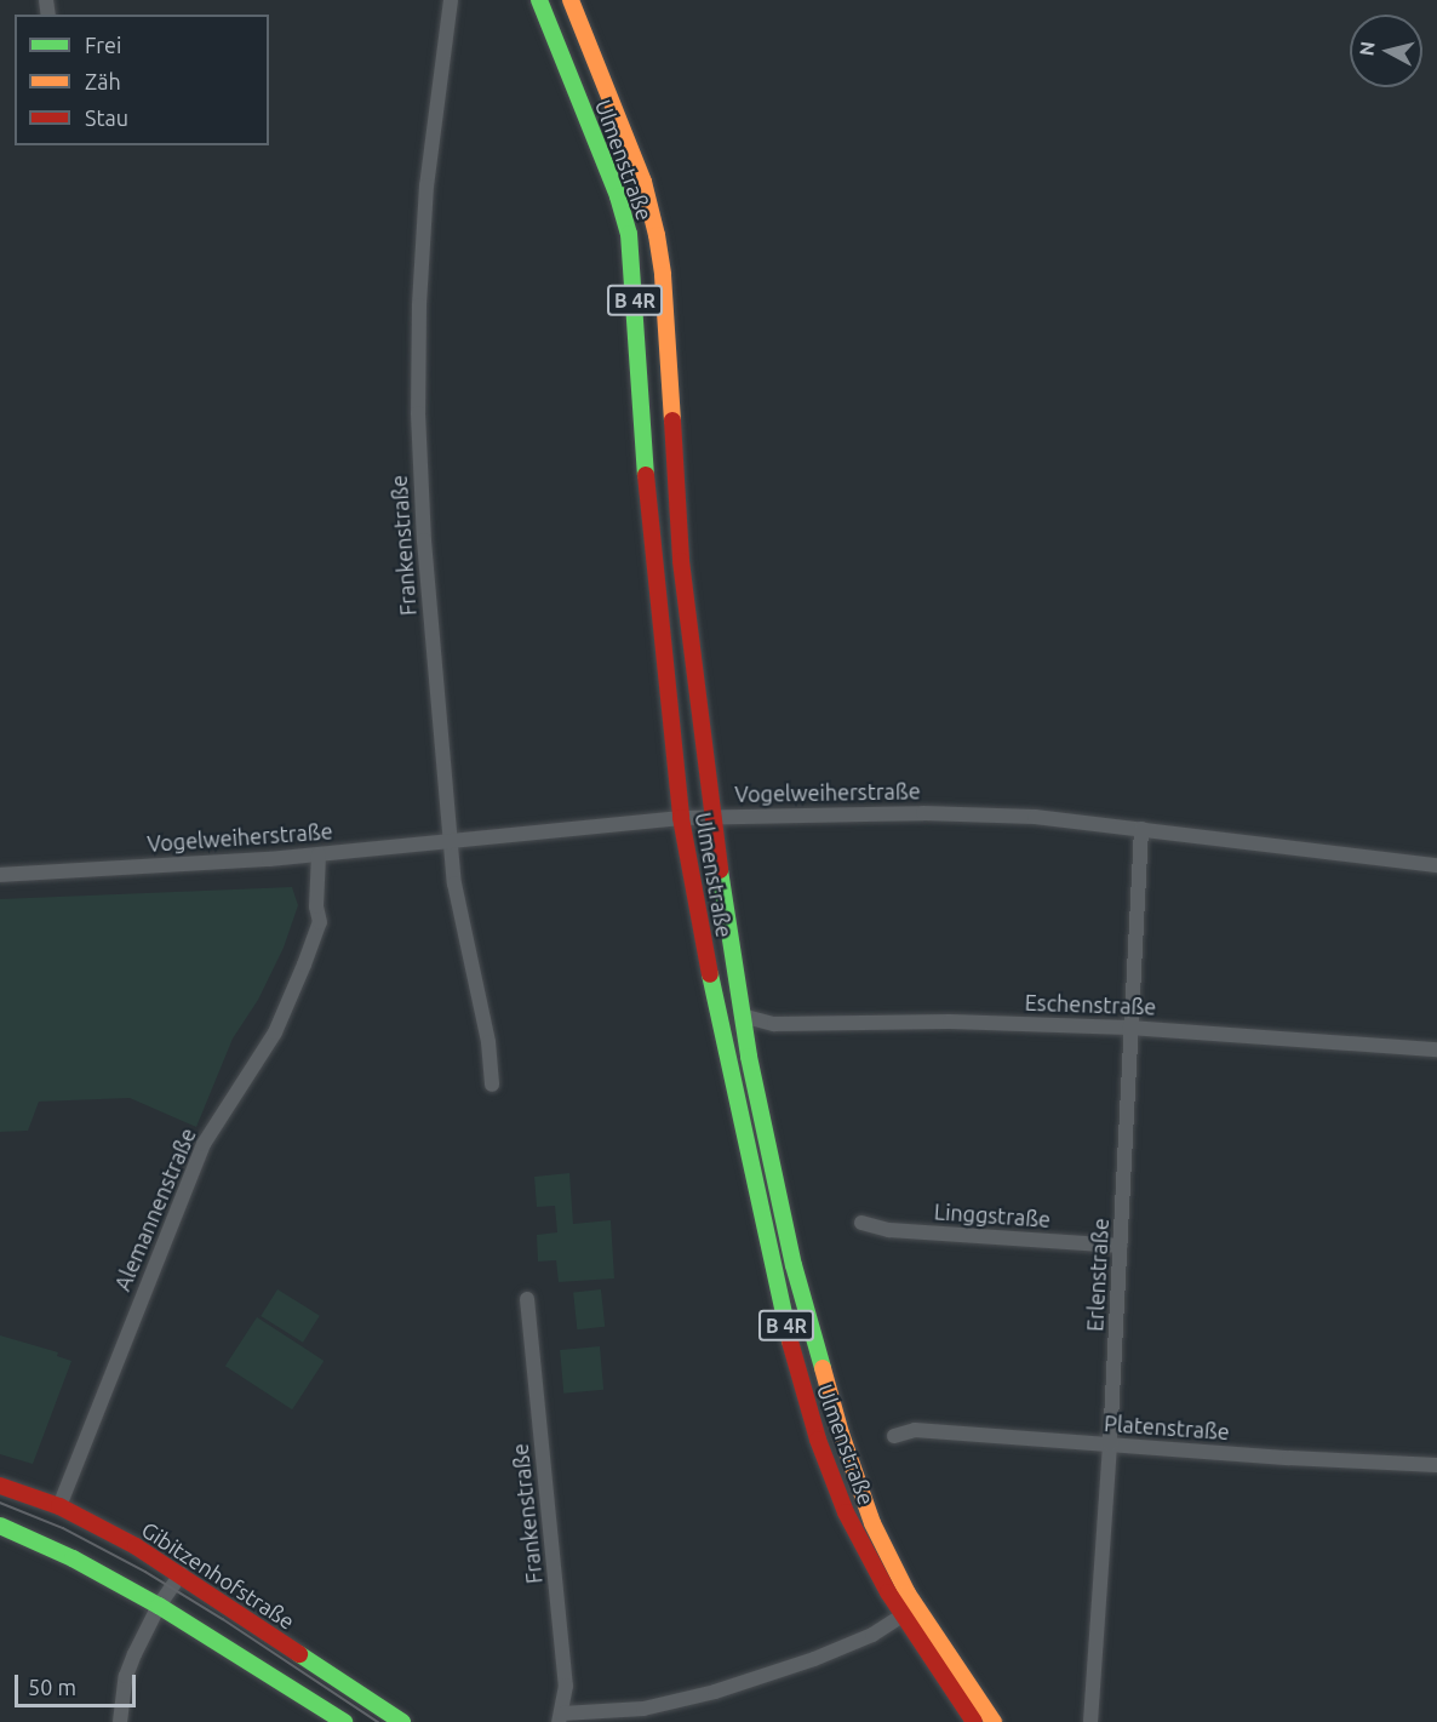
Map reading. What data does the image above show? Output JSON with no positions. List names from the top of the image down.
{
  "streets": {
    "main road": ["Ulmenstraße", "B 4R", "Gibitzenhofstraße"],
    "street": [
      "Frankenstraße",
      "Vogelweiherstraße",
      "Eschenstraße",
      "Alemannenstraße",
      "Linggstraße",
      "Erlenstraße",
      "Platenstraße"
    ]
  },
  "crossings": [
    ["Ulmenstraße", "Vogelweiherstraße"],
    ["Ulmenstraße", "Eschenstraße"],
    ["Frankenstraße", "Vogelweiherstraße"],
    ["Vogelweiherstraße", "Alemannenstraße"],
    ["Vogelweiherstraße", "Erlenstraße"],
    ["Eschenstraße", "Erlenstraße"],
    ["Alemannenstraße", "Gibitzenhofstraße"],
    ["Linggstraße", "Erlenstraße"],
    ["Erlenstraße", "Platenstraße"]
  ],
  "legend": ["Frei", "Zäh", "Stau"],
  "scale_bar": "50 m",
  "north": "left"
}
